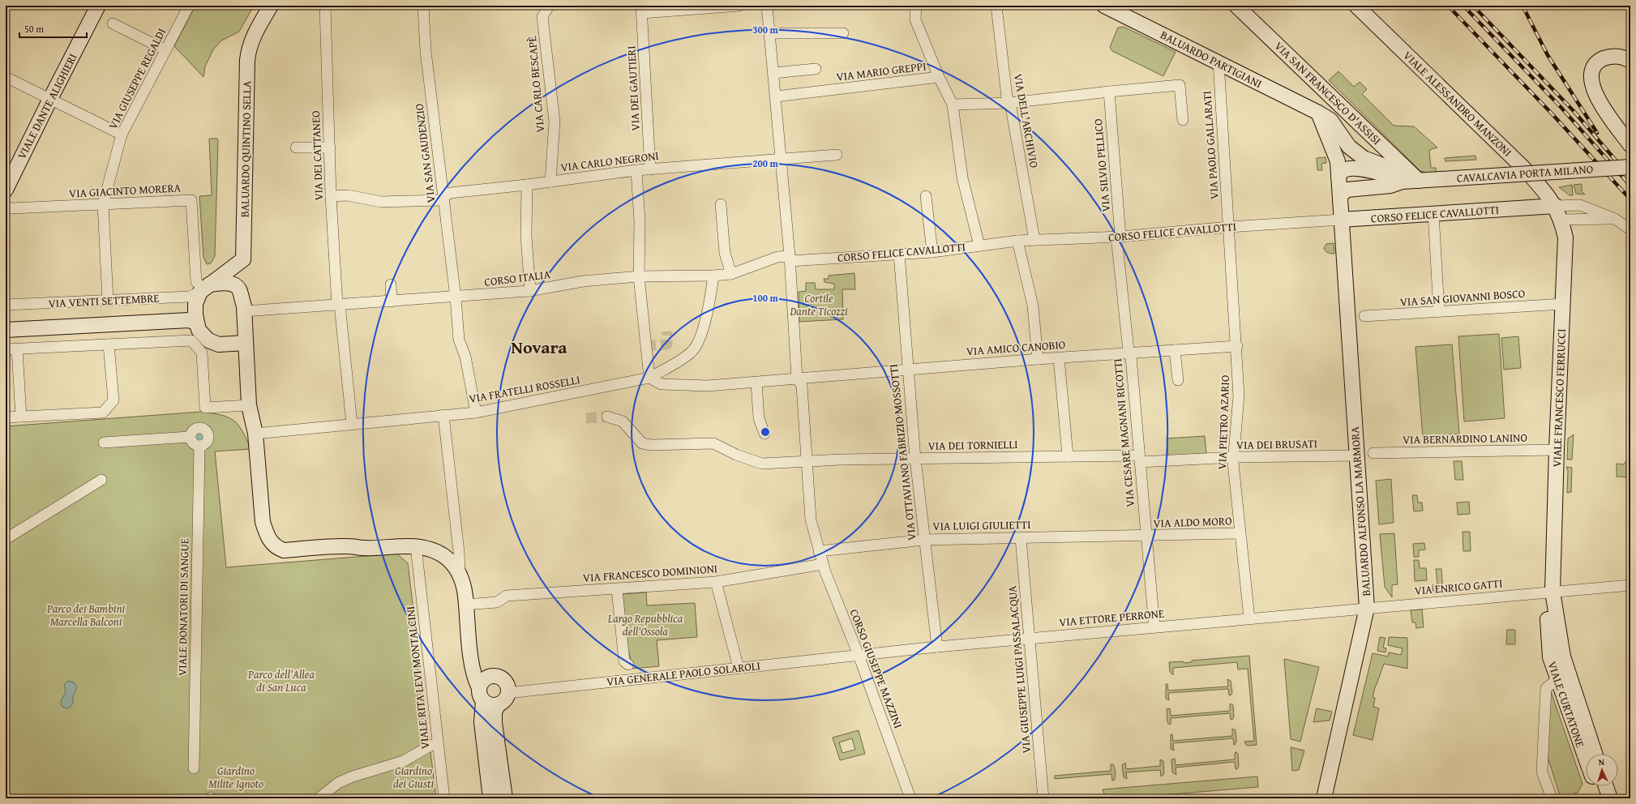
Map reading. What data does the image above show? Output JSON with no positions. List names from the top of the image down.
{
  "streets": {
    "street": [
      "BALUARDO PARTIGIANI",
      "VIA MARIO GREPPI",
      "VIA GIUSEPPE REGALDI",
      "VIA CARLO BESCAPÈ",
      "VIA DEI GAUTIERI",
      "VIA SAN FRANCESCO D'ASSISI",
      "VIALE ALESSANDRO MANZONI",
      "VIALE DANTE ALIGHIERI",
      "VIA DELL'ARCHIVIO",
      "VIA PAOLO GALLARATI",
      "BALUARDO QUINTINO SELLA",
      "VIA SAN GAUDENZIO",
      "VIA DEI CATTANEO",
      "VIA CARLO NEGRONI",
      "VIA SILVIO PELLICO",
      "CAVALCAVIA PORTA MILANO",
      "VIA GIACINTO MORERA",
      "CORSO FELICE CAVALLOTTI",
      "CORSO ITALIA",
      "VIA SAN GIOVANNI BOSCO",
      "VIA VENTI SETTEMBRE",
      "VIA AMICO CANOBIO",
      "VIA FRATELLI ROSSELLI",
      "VIALE FRANCESCO FERRUCCI",
      "VIA PIETRO AZARIO",
      "VIA CESARE MAGNANI RICOTTI",
      "VIA BERNARDINO LANINO",
      "VIA DEI BRUSATI",
      "VIA DEI TORNIELLI",
      "VIA OTTAVIANO FABRIZIO MOSSOTTI",
      "BALUARDO ALFONSO LA MARMORA",
      "VIA ALDO MORO",
      "VIA LUIGI GIULIETTI",
      "VIA FRANCESCO DOMINIONI",
      "VIA ENRICO GATTI",
      "VIALE DONATORI DI SANGUE",
      "VIA ETTORE PERRONE",
      "CORSO GIUSEPPE MAZZINI",
      "VIA GIUSEPPE LUIGI PASSALACQUA",
      "VIA GENERALE PAOLO SOLAROLI",
      "VIALE RITA LEVI MONTALCINI",
      "VIALE CURTATONE"
    ]
  },
  "crossings": [
    ["BALUARDO PARTIGIANI", "VIA SAN FRANCESCO D'ASSISI"],
    ["BALUARDO PARTIGIANI", "VIA PAOLO GALLARATI"],
    ["BALUARDO PARTIGIANI", "BALUARDO ALFONSO LA MARMORA"],
    ["VIA MARIO GREPPI", "CORSO FELICE CAVALLOTTI"],
    ["VIA GIUSEPPE REGALDI", "VIA GIACINTO MORERA"],
    ["VIA GIUSEPPE REGALDI", "VIA VENTI SETTEMBRE"],
    ["VIA CARLO BESCAPÈ", "VIA CARLO NEGRONI"],
    ["VIA DEI GAUTIERI", "VIA CARLO NEGRONI"],
    ["VIA SAN FRANCESCO D'ASSISI", "CAVALCAVIA PORTA MILANO"],
    ["VIALE ALESSANDRO MANZONI", "CORSO FELICE CAVALLOTTI"],
    ["VIALE ALESSANDRO MANZONI", "VIALE FRANCESCO FERRUCCI"],
    ["VIA DELL'ARCHIVIO", "CORSO FELICE CAVALLOTTI"],
    ["VIA PAOLO GALLARATI", "CORSO FELICE CAVALLOTTI"],
    ["VIA PAOLO GALLARATI", "VIA PIETRO AZARIO"],
    ["BALUARDO QUINTINO SELLA", "VIA GIACINTO MORERA"],
    ["BALUARDO QUINTINO SELLA", "CORSO ITALIA"],
    ["BALUARDO QUINTINO SELLA", "VIA VENTI SETTEMBRE"],
    ["VIA SAN GAUDENZIO", "VIA CARLO NEGRONI"],
    ["VIA SAN GAUDENZIO", "CORSO ITALIA"],
    ["VIA SAN GAUDENZIO", "VIA FRATELLI ROSSELLI"],
    ["VIA DEI CATTANEO", "VIA CARLO NEGRONI"],
    ["VIA DEI CATTANEO", "CORSO ITALIA"],
    ["VIA DEI CATTANEO", "VIA FRATELLI ROSSELLI"],
    ["VIA SILVIO PELLICO", "CORSO FELICE CAVALLOTTI"],
    ["VIA SILVIO PELLICO", "VIA CESARE MAGNANI RICOTTI"],
    ["VIA GIACINTO MORERA", "CORSO ITALIA"],
    ["VIA GIACINTO MORERA", "VIA VENTI SETTEMBRE"],
    ["CORSO FELICE CAVALLOTTI", "CORSO ITALIA"],
    ["CORSO FELICE CAVALLOTTI", "VIALE FRANCESCO FERRUCCI"],
    ["CORSO FELICE CAVALLOTTI", "VIA PIETRO AZARIO"],
    ["CORSO FELICE CAVALLOTTI", "VIA CESARE MAGNANI RICOTTI"],
    ["CORSO FELICE CAVALLOTTI", "VIA OTTAVIANO FABRIZIO MOSSOTTI"],
    ["CORSO FELICE CAVALLOTTI", "BALUARDO ALFONSO LA MARMORA"],
    ["CORSO ITALIA", "VIA VENTI SETTEMBRE"],
    ["CORSO ITALIA", "VIA FRATELLI ROSSELLI"],
    ["VIA SAN GIOVANNI BOSCO", "VIALE FRANCESCO FERRUCCI"],
    ["VIA AMICO CANOBIO", "VIA PIETRO AZARIO"],
    ["VIA AMICO CANOBIO", "VIA CESARE MAGNANI RICOTTI"],
    ["VIA AMICO CANOBIO", "VIA OTTAVIANO FABRIZIO MOSSOTTI"],
    ["VIA AMICO CANOBIO", "CORSO GIUSEPPE MAZZINI"],
    ["VIALE FRANCESCO FERRUCCI", "VIA BERNARDINO LANINO"],
    ["VIALE FRANCESCO FERRUCCI", "VIA ENRICO GATTI"],
    ["VIALE FRANCESCO FERRUCCI", "VIALE CURTATONE"],
    ["VIA PIETRO AZARIO", "VIA DEI BRUSATI"],
    ["VIA PIETRO AZARIO", "VIA ALDO MORO"],
    ["VIA PIETRO AZARIO", "VIA ETTORE PERRONE"],
    ["VIA CESARE MAGNANI RICOTTI", "VIA DEI BRUSATI"],
    ["VIA CESARE MAGNANI RICOTTI", "VIA DEI TORNIELLI"],
    ["VIA CESARE MAGNANI RICOTTI", "VIA ALDO MORO"],
    ["VIA CESARE MAGNANI RICOTTI", "VIA LUIGI GIULIETTI"],
    ["VIA CESARE MAGNANI RICOTTI", "VIA ETTORE PERRONE"],
    ["VIA DEI BRUSATI", "VIA DEI TORNIELLI"],
    ["VIA DEI BRUSATI", "BALUARDO ALFONSO LA MARMORA"],
    ["VIA DEI TORNIELLI", "VIA OTTAVIANO FABRIZIO MOSSOTTI"],
    ["VIA DEI TORNIELLI", "CORSO GIUSEPPE MAZZINI"],
    ["VIA OTTAVIANO FABRIZIO MOSSOTTI", "VIA LUIGI GIULIETTI"],
    ["VIA OTTAVIANO FABRIZIO MOSSOTTI", "VIA ETTORE PERRONE"],
    ["BALUARDO ALFONSO LA MARMORA", "VIA ENRICO GATTI"],
    ["BALUARDO ALFONSO LA MARMORA", "VIA ETTORE PERRONE"],
    ["VIA ALDO MORO", "VIA LUIGI GIULIETTI"],
    ["VIA LUIGI GIULIETTI", "CORSO GIUSEPPE MAZZINI"],
    ["VIA LUIGI GIULIETTI", "VIA GIUSEPPE LUIGI PASSALACQUA"],
    ["VIA FRANCESCO DOMINIONI", "CORSO GIUSEPPE MAZZINI"],
    ["VIA ENRICO GATTI", "VIA ETTORE PERRONE"],
    ["VIA ENRICO GATTI", "VIALE CURTATONE"],
    ["VIA ETTORE PERRONE", "CORSO GIUSEPPE MAZZINI"],
    ["VIA ETTORE PERRONE", "VIA GIUSEPPE LUIGI PASSALACQUA"],
    ["VIA ETTORE PERRONE", "VIA GENERALE PAOLO SOLAROLI"],
    ["CORSO GIUSEPPE MAZZINI", "VIA GENERALE PAOLO SOLAROLI"]
  ],
  "districts": ["Novara"],
  "parks": [
    "Cortile Dante Ticozzi",
    "Parco dei Bambini Marcella Balconi",
    "Largo Repubblica dell'Ossola",
    "Parco dell'Allea di San Luca",
    "Giardino Milite Ignoto",
    "Giardino dei Giusti"
  ],
  "scale_bar": "50 m",
  "north": "top",
  "rings": ["300 m", "200 m", "100 m"]
}
